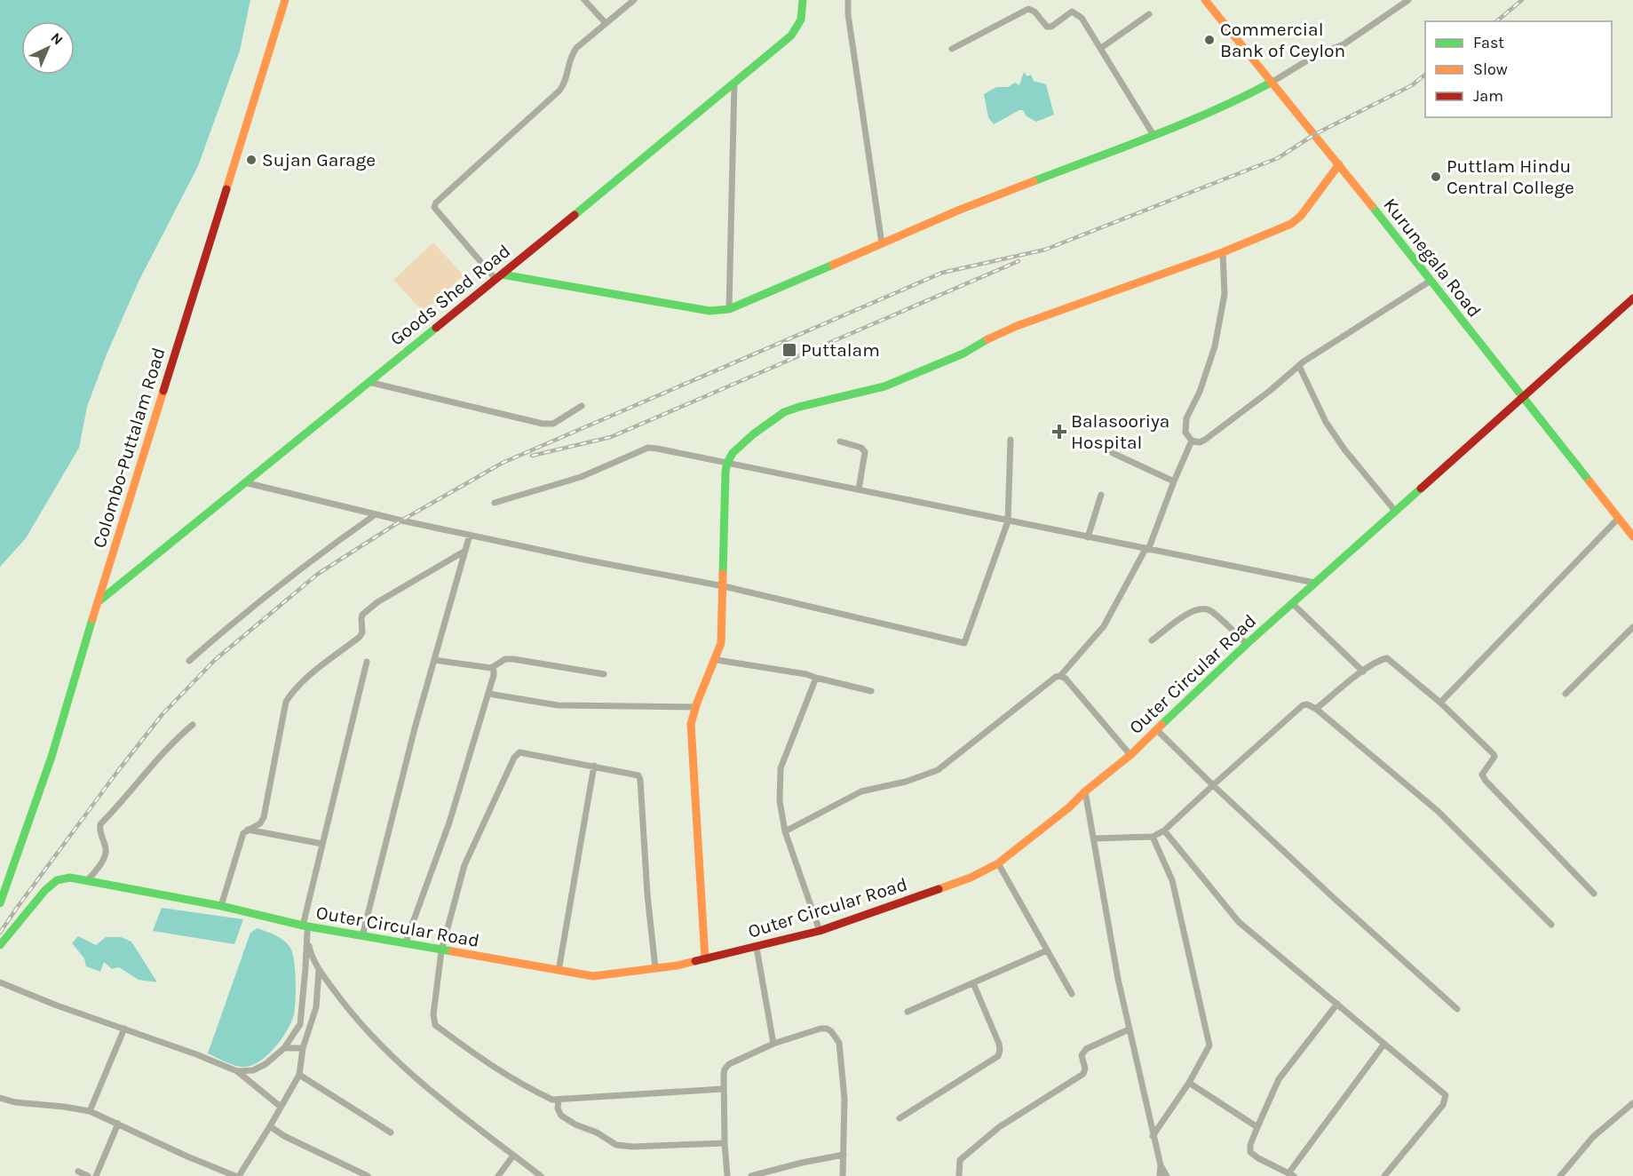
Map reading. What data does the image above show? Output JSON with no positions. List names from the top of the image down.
{
  "streets": {
    "main road": [
      "Kurunegala Road",
      "Goods Shed Road",
      "Colombo-Puttalam Road",
      "Outer Circular Road"
    ]
  },
  "crossings": [
    ["Kurunegala Road", "Outer Circular Road"],
    ["Goods Shed Road", "Colombo-Puttalam Road"]
  ],
  "places": {
    "other": ["Commercial Bank of Ceylon", "Sujan Garage", "Puttlam Hindu Central College"],
    "transit": ["Puttalam"],
    "health": ["Balasooriya Hospital"]
  },
  "legend": ["Fast", "Slow", "Jam"],
  "north": "top right"
}
